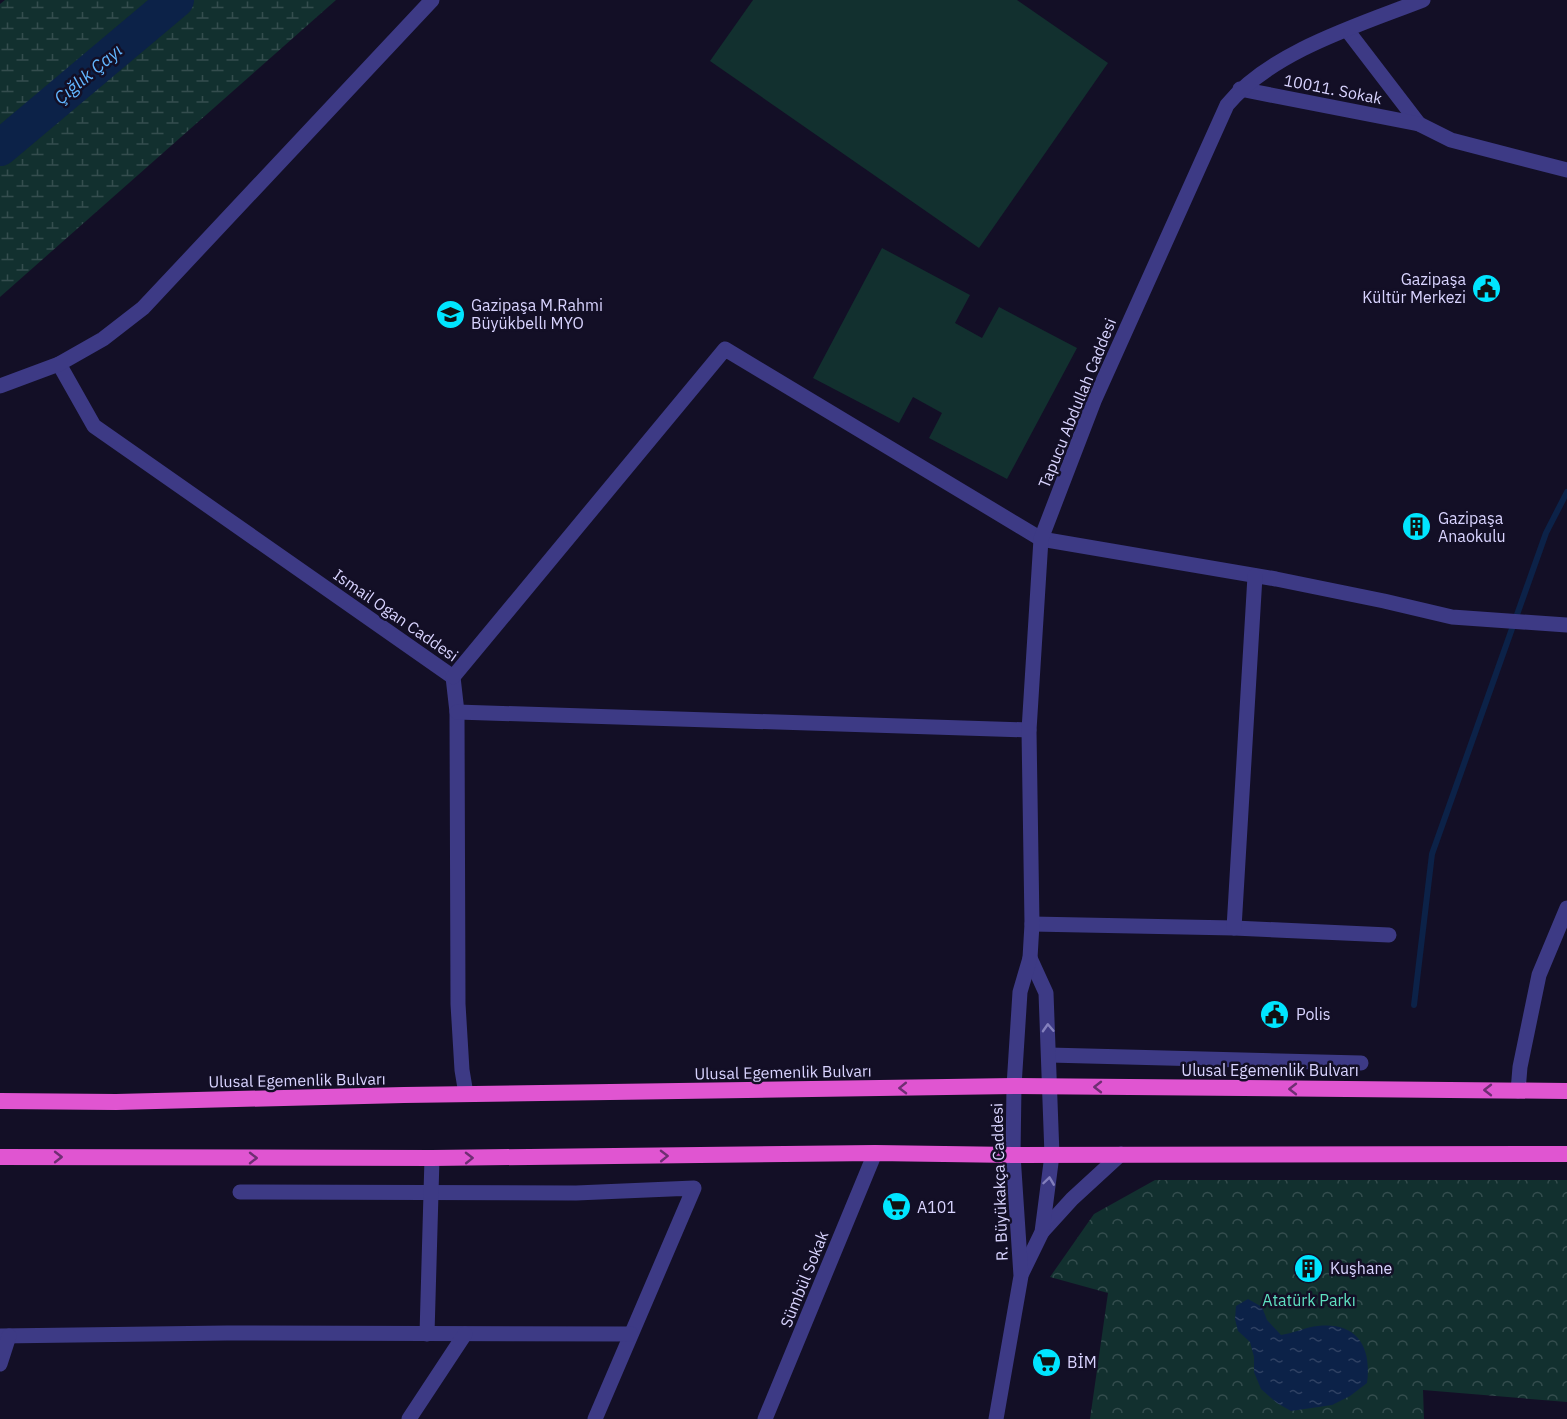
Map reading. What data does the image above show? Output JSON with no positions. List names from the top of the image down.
{
  "streets": {
    "highway": ["Ulusal Egemenlik Bulvarı"],
    "street": [
      "10011. Sokak",
      "Tapucu Abdullah Caddesi",
      "Ismail Ogan Caddesi",
      "R. Büyükakça Caddesi",
      "Sümbül Sokak"
    ]
  },
  "crossings": [
    ["10011. Sokak", "Tapucu Abdullah Caddesi"],
    ["Tapucu Abdullah Caddesi", "Ulusal Egemenlik Bulvarı"],
    ["Tapucu Abdullah Caddesi", "R. Büyükakça Caddesi"],
    ["Ismail Ogan Caddesi", "Ulusal Egemenlik Bulvarı"],
    ["Ulusal Egemenlik Bulvarı", "R. Büyükakça Caddesi"]
  ],
  "water": ["Çığlık Çayı"],
  "parks": ["Atatürk Parkı"],
  "places": {
    "public building": ["Gazipaşa Kültür Merkezi", "Polis"],
    "school or university": ["Gazipaşa M.Rahmi Büyükbellı MYO"],
    "building": ["Gazipaşa Anaokulu", "Kuşhane"],
    "supermarket": ["A101", "BİM"]
  }
}
